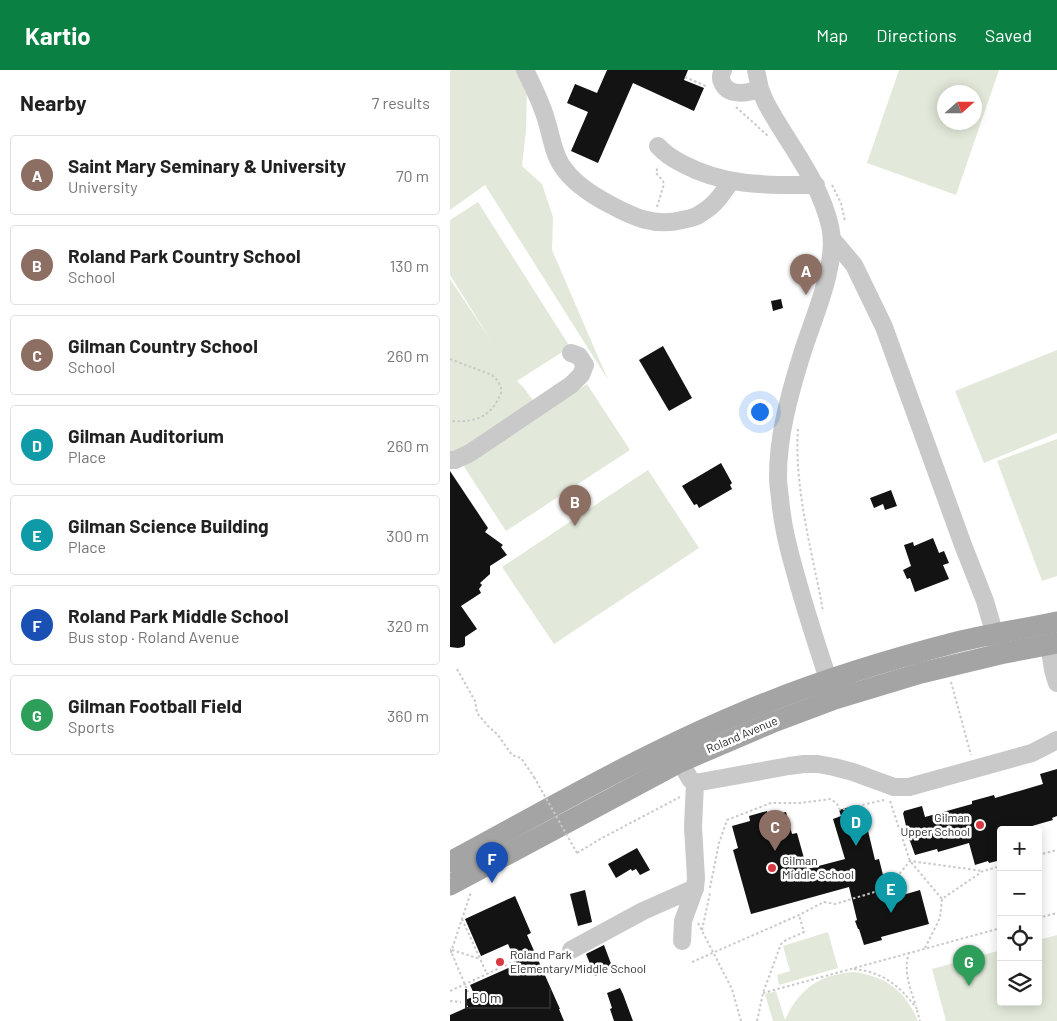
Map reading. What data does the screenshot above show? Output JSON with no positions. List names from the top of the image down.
{
  "streets": {
    "main road": ["Roland Avenue"]
  },
  "places": ["Gilman Upper School", "Gilman Middle School", "Roland Park Elementary/Middle School"],
  "scale_bar": "50 m",
  "north": "right",
  "page": {
    "header": "Kartio",
    "nav": ["Map", "Directions", "Saved"],
    "heading": ["Nearby", "7 results"],
    "list": [
      {
        "mark": "A",
        "name": "Saint Mary Seminary & University",
        "note": "University",
        "value": "70 m"
      },
      {
        "mark": "B",
        "name": "Roland Park Country School",
        "note": "School",
        "value": "130 m"
      },
      {
        "mark": "C",
        "name": "Gilman Country School",
        "note": "School",
        "value": "260 m"
      },
      {
        "mark": "D",
        "name": "Gilman Auditorium",
        "note": "Place",
        "value": "260 m"
      },
      {
        "mark": "E",
        "name": "Gilman Science Building",
        "note": "Place",
        "value": "300 m"
      },
      {
        "mark": "F",
        "name": "Roland Park Middle School",
        "note": "Bus stop · Roland Avenue",
        "value": "320 m"
      },
      {
        "mark": "G",
        "name": "Gilman Football Field",
        "note": "Sports",
        "value": "360 m"
      }
    ],
    "pins": [
      "A",
      "B",
      "D",
      "C",
      "F",
      "E",
      "G"
    ],
    "map_buttons": ["+", "−"],
    "scale": "50 m"
  }
}
